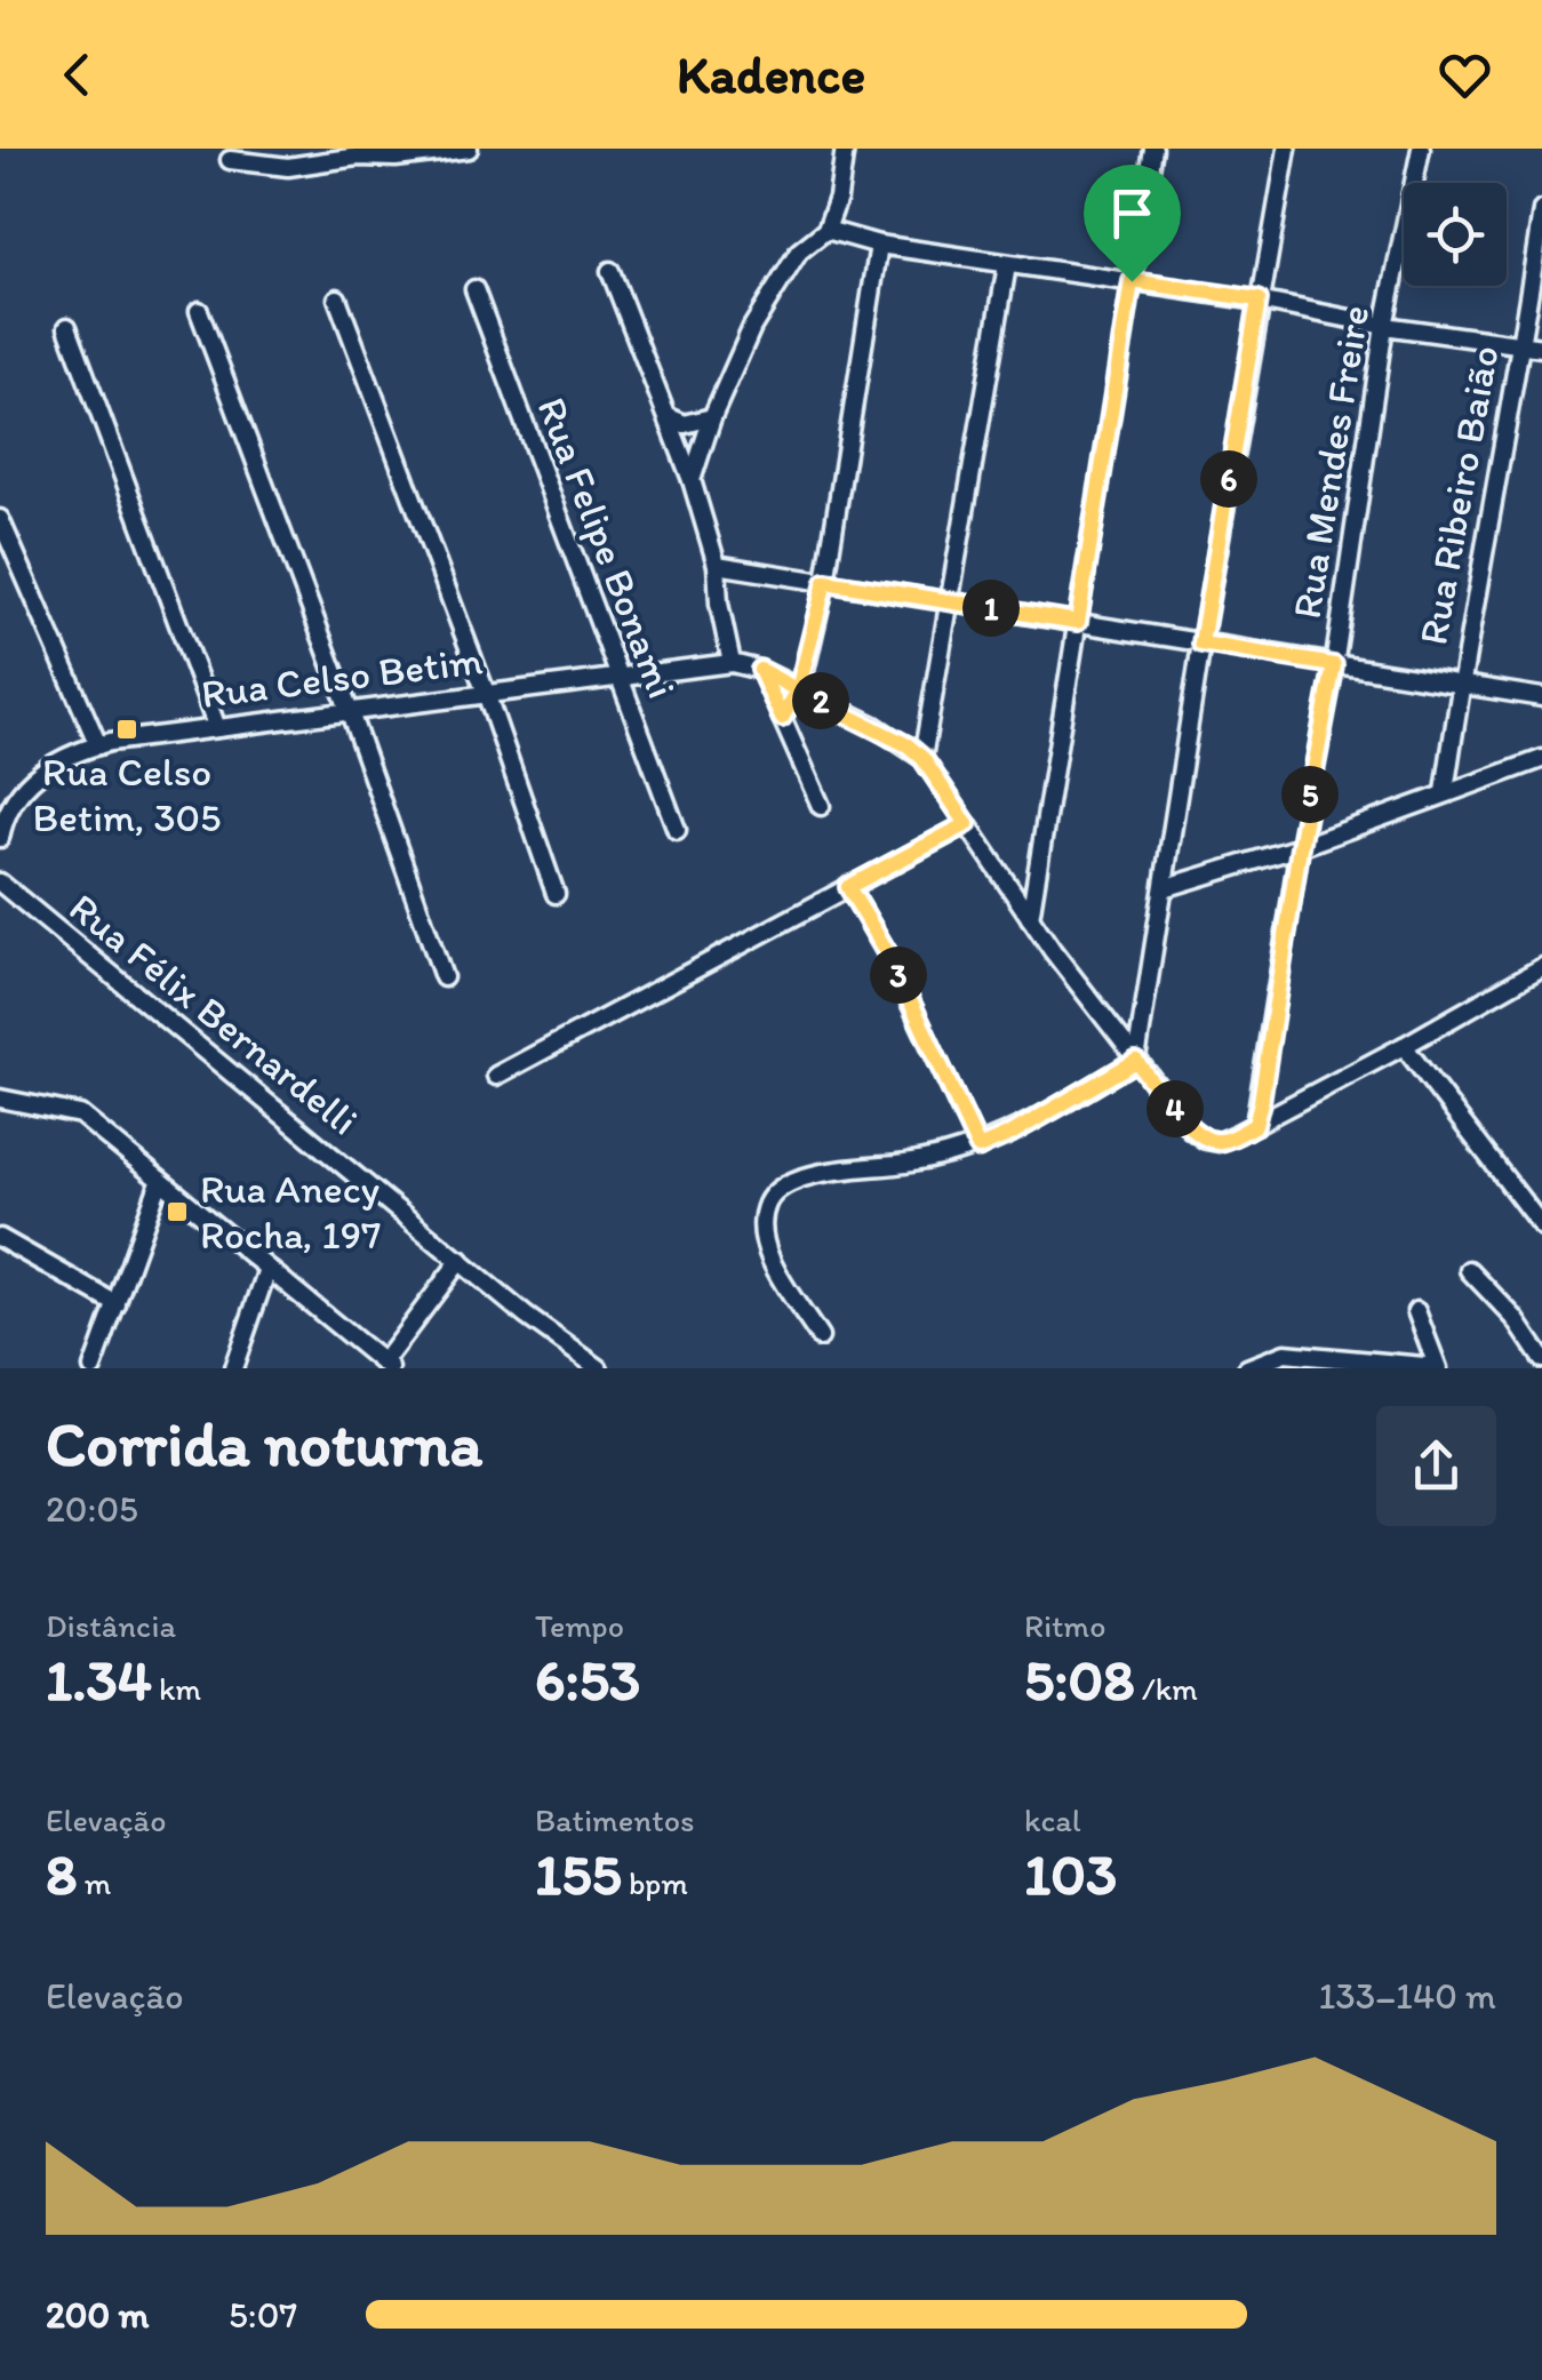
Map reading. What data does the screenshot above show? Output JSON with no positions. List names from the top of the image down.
{
  "streets": {
    "street": [
      "Rua Mendes Freire",
      "Rua Ribeiro Baião",
      "Rua Felipe Bonami",
      "Rua Celso Betim",
      "Rua Félix Bernardelli"
    ]
  },
  "crossings": [
    ["Rua Felipe Bonami", "Rua Celso Betim"]
  ],
  "places": {
    "transit": ["Rua Celso Betim, 305", "Rua Anecy Rocha, 197"]
  },
  "page": {
    "header": "Kadence",
    "pins": [
      "6",
      "1",
      "2",
      "5",
      "3",
      "4"
    ],
    "heading": ["Corrida noturna", "20:05"],
    "stats": [
      ["Distância", "1.34 km"],
      ["Tempo", "6:53"],
      ["Ritmo", "5:08 /km"],
      ["Elevação", "8 m"],
      ["Batimentos", "155 bpm"],
      ["kcal", "103"]
    ],
    "chart": ["Elevação", "133–140 m"],
    "list": [
      {
        "name": "200 m",
        "note": "5:07"
      }
    ]
  }
}
